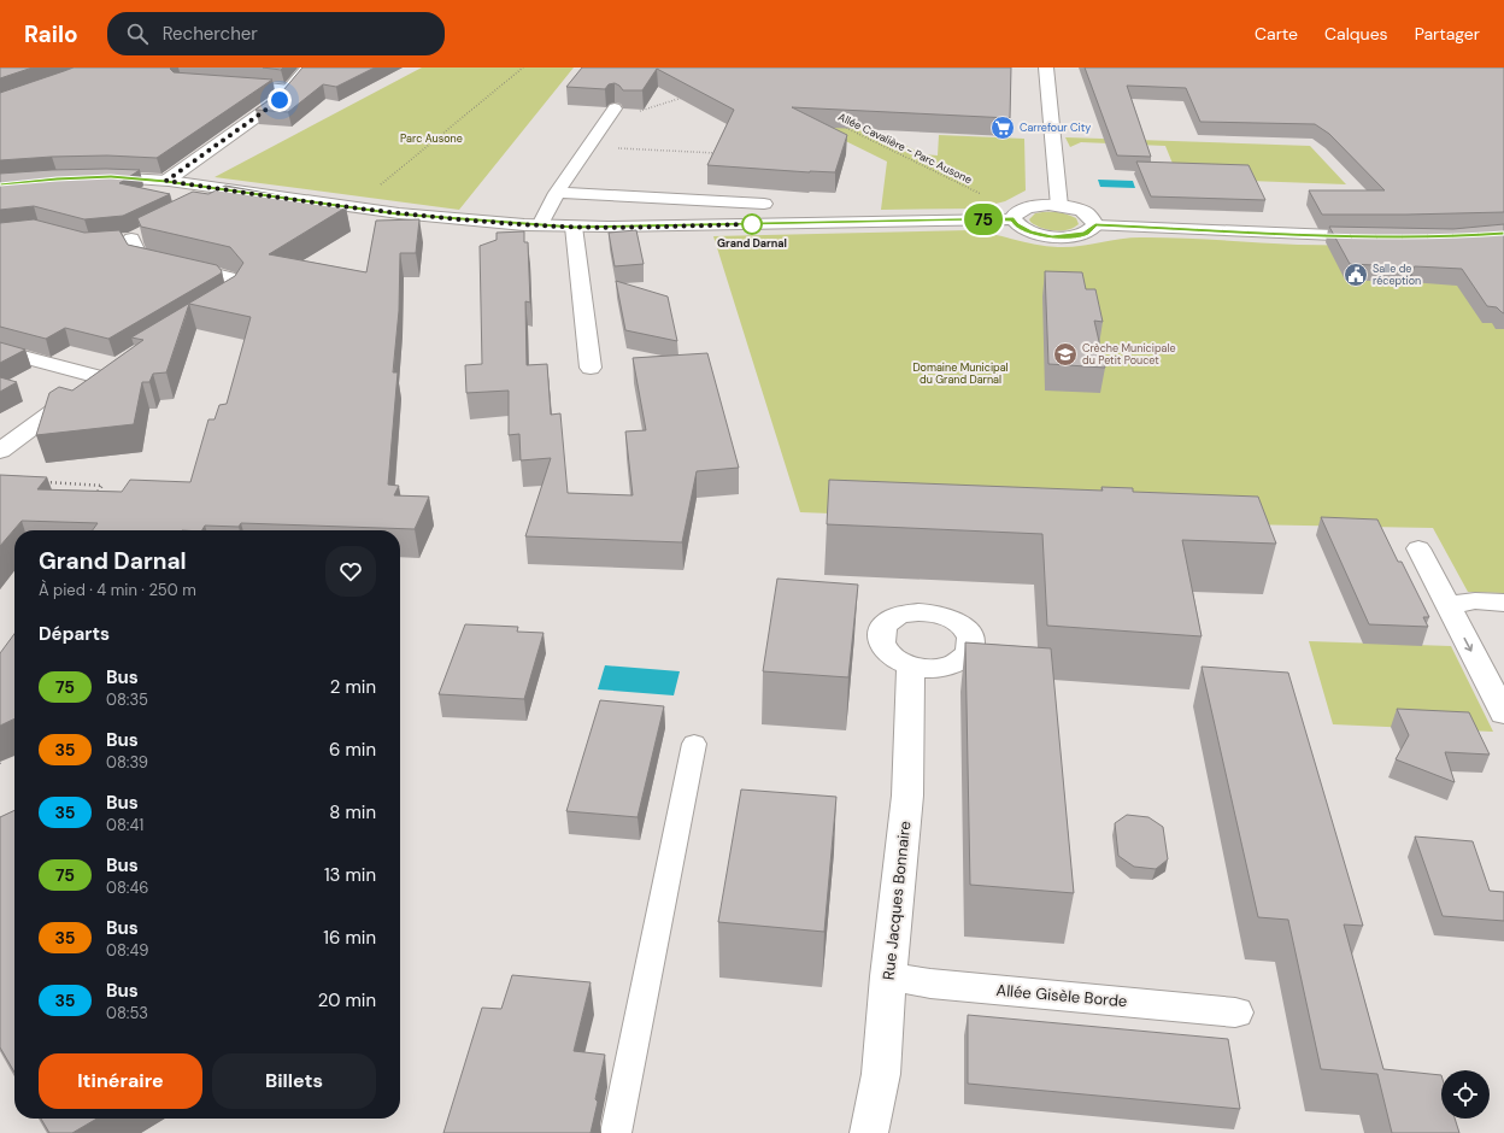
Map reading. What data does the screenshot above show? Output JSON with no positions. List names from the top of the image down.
{
  "streets": {
    "street": ["Rue Jacques Bonnaire", "Allée Gisèle Borde"],
    "path": ["Allée Cavalière - Parc Ausone"]
  },
  "crossings": [
    ["Rue Jacques Bonnaire", "Allée Gisèle Borde"]
  ],
  "parks": ["Parc Ausone", "Domaine Municipal du Grand Darnal"],
  "places": {
    "supermarket": ["Carrefour City"],
    "other": ["Grand Darnal"],
    "public building": ["Salle de réception"],
    "school or university": ["Crèche Municipale du Petit Poucet"]
  },
  "lines": ["bus line 75"],
  "page": {
    "header": "Railo",
    "search": "Rechercher",
    "nav": ["Carte", "Calques", "Partager"],
    "on_map": "75",
    "heading": [
      ["Grand Darnal", "À pied · 4 min · 250 m"],
      "Départs"
    ],
    "list": [
      {
        "mark": "75",
        "name": "Bus",
        "note": "08:35",
        "value": "2 min"
      },
      {
        "mark": "35",
        "name": "Bus",
        "note": "08:39",
        "value": "6 min"
      },
      {
        "mark": "35",
        "name": "Bus",
        "note": "08:41",
        "value": "8 min"
      },
      {
        "mark": "75",
        "name": "Bus",
        "note": "08:46",
        "value": "13 min"
      },
      {
        "mark": "35",
        "name": "Bus",
        "note": "08:49",
        "value": "16 min"
      },
      {
        "mark": "35",
        "name": "Bus",
        "note": "08:53",
        "value": "20 min"
      }
    ],
    "buttons": ["Itinéraire", "Billets"]
  }
}
